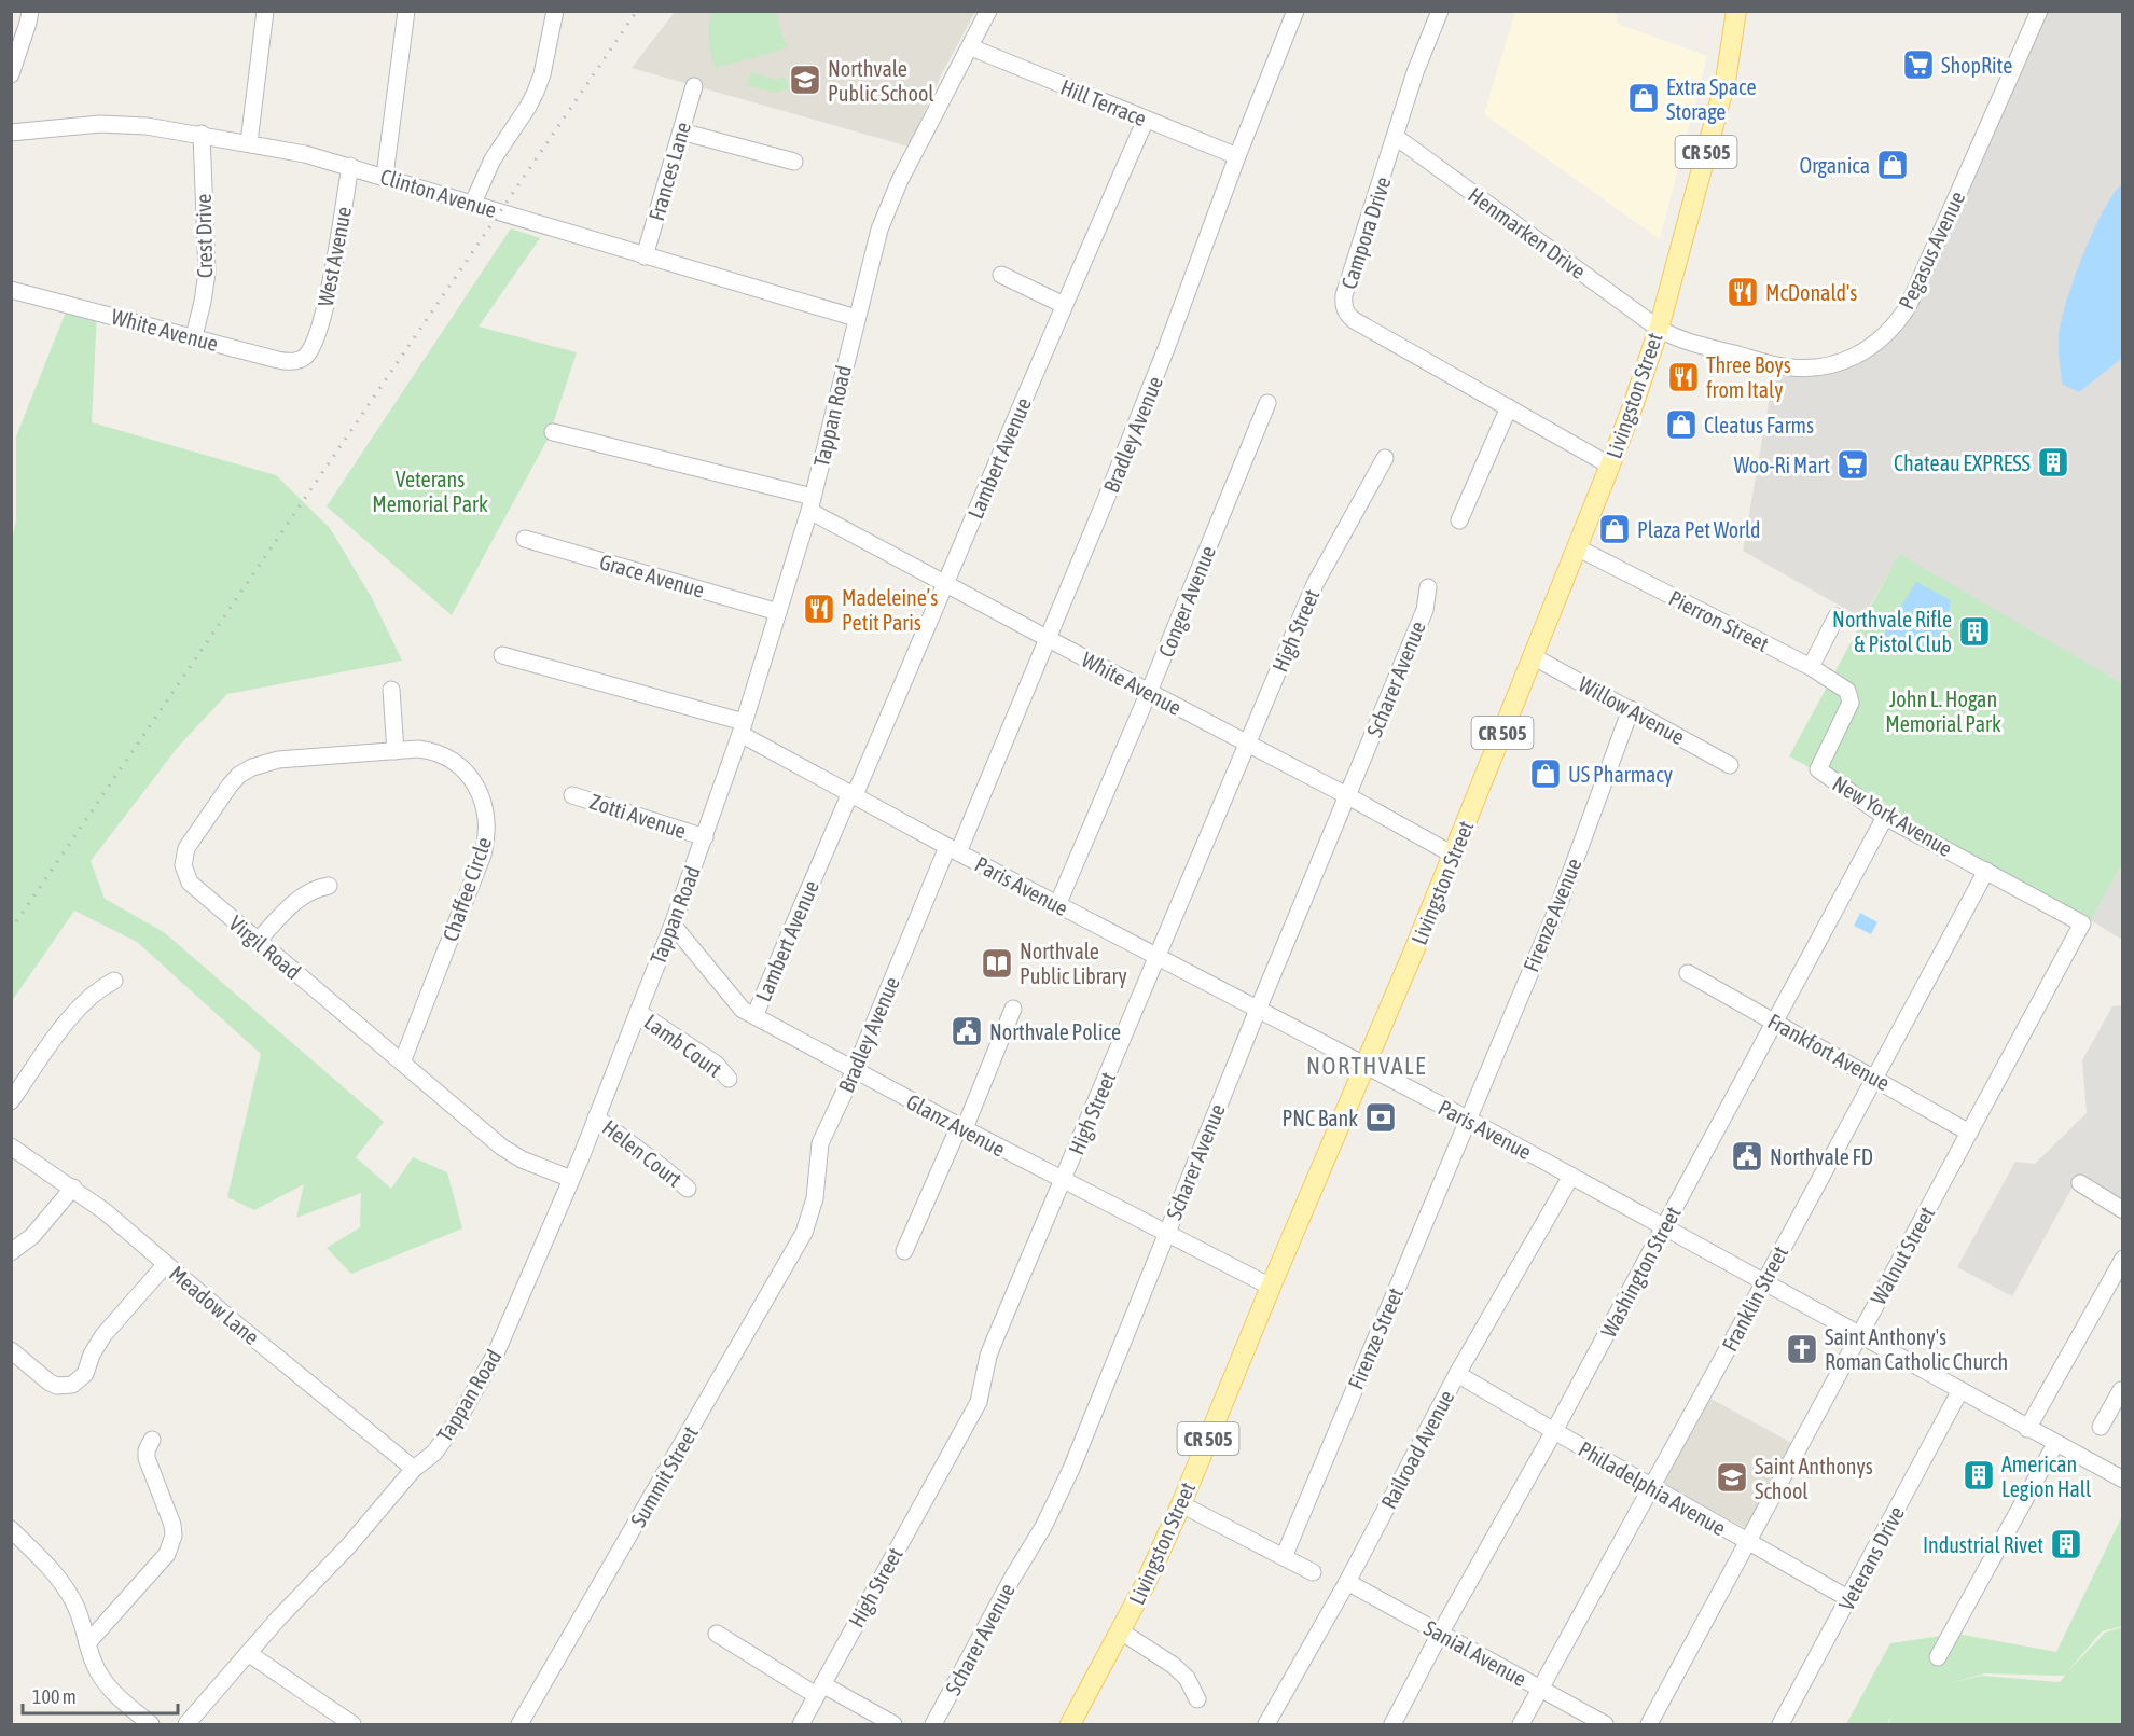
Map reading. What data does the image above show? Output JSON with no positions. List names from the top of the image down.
{
  "streets": {
    "main road": ["CR 505", "Livingston Street"],
    "street": [
      "Hill Terrace",
      "Frances Lane",
      "Clinton Avenue",
      "Campora Drive",
      "Henmarken Drive",
      "Crest Drive",
      "Pegasus Avenue",
      "West Avenue",
      "White Avenue",
      "Tappan Road",
      "Bradley Avenue",
      "Lambert Avenue",
      "Grace Avenue",
      "Conger Avenue",
      "Pierron Street",
      "High Street",
      "Scharer Avenue",
      "Willow Avenue",
      "Zotti Avenue",
      "New York Avenue",
      "Paris Avenue",
      "Chaffee Circle",
      "Firenze Avenue",
      "Virgil Road",
      "Lamb Court",
      "Frankfort Avenue",
      "Glanz Avenue",
      "Helen Court",
      "Walnut Street",
      "Washington Street",
      "Franklin Street",
      "Meadow Lane",
      "Firenze Street",
      "Railroad Avenue",
      "Summit Street",
      "Philadelphia Avenue",
      "Veterans Drive",
      "Sanial Avenue"
    ]
  },
  "crossings": [
    ["Hill Terrace", "Tappan Road"],
    ["Hill Terrace", "Bradley Avenue"],
    ["Hill Terrace", "Lambert Avenue"],
    ["Frances Lane", "Clinton Avenue"],
    ["Clinton Avenue", "Crest Drive"],
    ["Clinton Avenue", "West Avenue"],
    ["Clinton Avenue", "Tappan Road"],
    ["Campora Drive", "Henmarken Drive"],
    ["Campora Drive", "Livingston Street"],
    ["Henmarken Drive", "Pegasus Avenue"],
    ["Henmarken Drive", "Livingston Street"],
    ["Crest Drive", "White Avenue"],
    ["Pegasus Avenue", "Livingston Street"],
    ["West Avenue", "White Avenue"],
    ["White Avenue", "Livingston Street"],
    ["White Avenue", "Tappan Road"],
    ["White Avenue", "Bradley Avenue"],
    ["White Avenue", "Lambert Avenue"],
    ["White Avenue", "Conger Avenue"],
    ["White Avenue", "High Street"],
    ["White Avenue", "Scharer Avenue"],
    ["Livingston Street", "Pierron Street"],
    ["Livingston Street", "Willow Avenue"],
    ["Livingston Street", "Paris Avenue"],
    ["Livingston Street", "Glanz Avenue"],
    ["Tappan Road", "Grace Avenue"],
    ["Tappan Road", "Zotti Avenue"],
    ["Tappan Road", "Paris Avenue"],
    ["Tappan Road", "Virgil Road"],
    ["Tappan Road", "Lamb Court"],
    ["Tappan Road", "Glanz Avenue"],
    ["Tappan Road", "Helen Court"],
    ["Tappan Road", "Meadow Lane"],
    ["Bradley Avenue", "Paris Avenue"],
    ["Bradley Avenue", "Glanz Avenue"],
    ["Bradley Avenue", "Summit Street"],
    ["Lambert Avenue", "Paris Avenue"],
    ["Lambert Avenue", "Glanz Avenue"],
    ["Conger Avenue", "Paris Avenue"],
    ["Pierron Street", "New York Avenue"],
    ["High Street", "Paris Avenue"],
    ["High Street", "Glanz Avenue"],
    ["Scharer Avenue", "Paris Avenue"],
    ["Scharer Avenue", "Glanz Avenue"],
    ["Willow Avenue", "Firenze Avenue"],
    ["New York Avenue", "Walnut Street"],
    ["New York Avenue", "Washington Street"],
    ["New York Avenue", "Franklin Street"],
    ["Paris Avenue", "Firenze Avenue"],
    ["Paris Avenue", "Walnut Street"],
    ["Paris Avenue", "Washington Street"],
    ["Paris Avenue", "Franklin Street"],
    ["Paris Avenue", "Firenze Street"],
    ["Paris Avenue", "Railroad Avenue"],
    ["Paris Avenue", "Veterans Drive"],
    ["Chaffee Circle", "Virgil Road"],
    ["Firenze Avenue", "Firenze Street"],
    ["Frankfort Avenue", "Walnut Street"],
    ["Frankfort Avenue", "Washington Street"],
    ["Frankfort Avenue", "Franklin Street"],
    ["Walnut Street", "Philadelphia Avenue"],
    ["Washington Street", "Philadelphia Avenue"],
    ["Washington Street", "Sanial Avenue"],
    ["Franklin Street", "Philadelphia Avenue"],
    ["Franklin Street", "Sanial Avenue"],
    ["Railroad Avenue", "Philadelphia Avenue"],
    ["Railroad Avenue", "Sanial Avenue"],
    ["Philadelphia Avenue", "Veterans Drive"]
  ],
  "districts": ["NORTHVALE"],
  "parks": ["Veterans Memorial Park", "John L. Hogan Memorial Park"],
  "places": {
    "supermarket": ["ShopRite", "Woo-Ri Mart"],
    "school or university": ["Northvale Public School", "Saint Anthonys School"],
    "shop": [
      "Extra Space Storage",
      "Organica",
      "Cleatus Farms",
      "Plaza Pet World",
      "US Pharmacy"
    ],
    "restaurant": ["McDonald's", "Three Boys from Italy", "Madeleine’s Petit Paris"],
    "building": [
      "Chateau EXPRESS",
      "Northvale Rifle & Pistol Club",
      "American Legion Hall",
      "Industrial Rivet"
    ],
    "library": ["Northvale Public Library"],
    "public building": ["Northvale Police", "Northvale FD"],
    "bank": ["PNC Bank"],
    "church": ["Saint Anthony's Roman Catholic Church"]
  },
  "scale_bar": "100 m"
}
